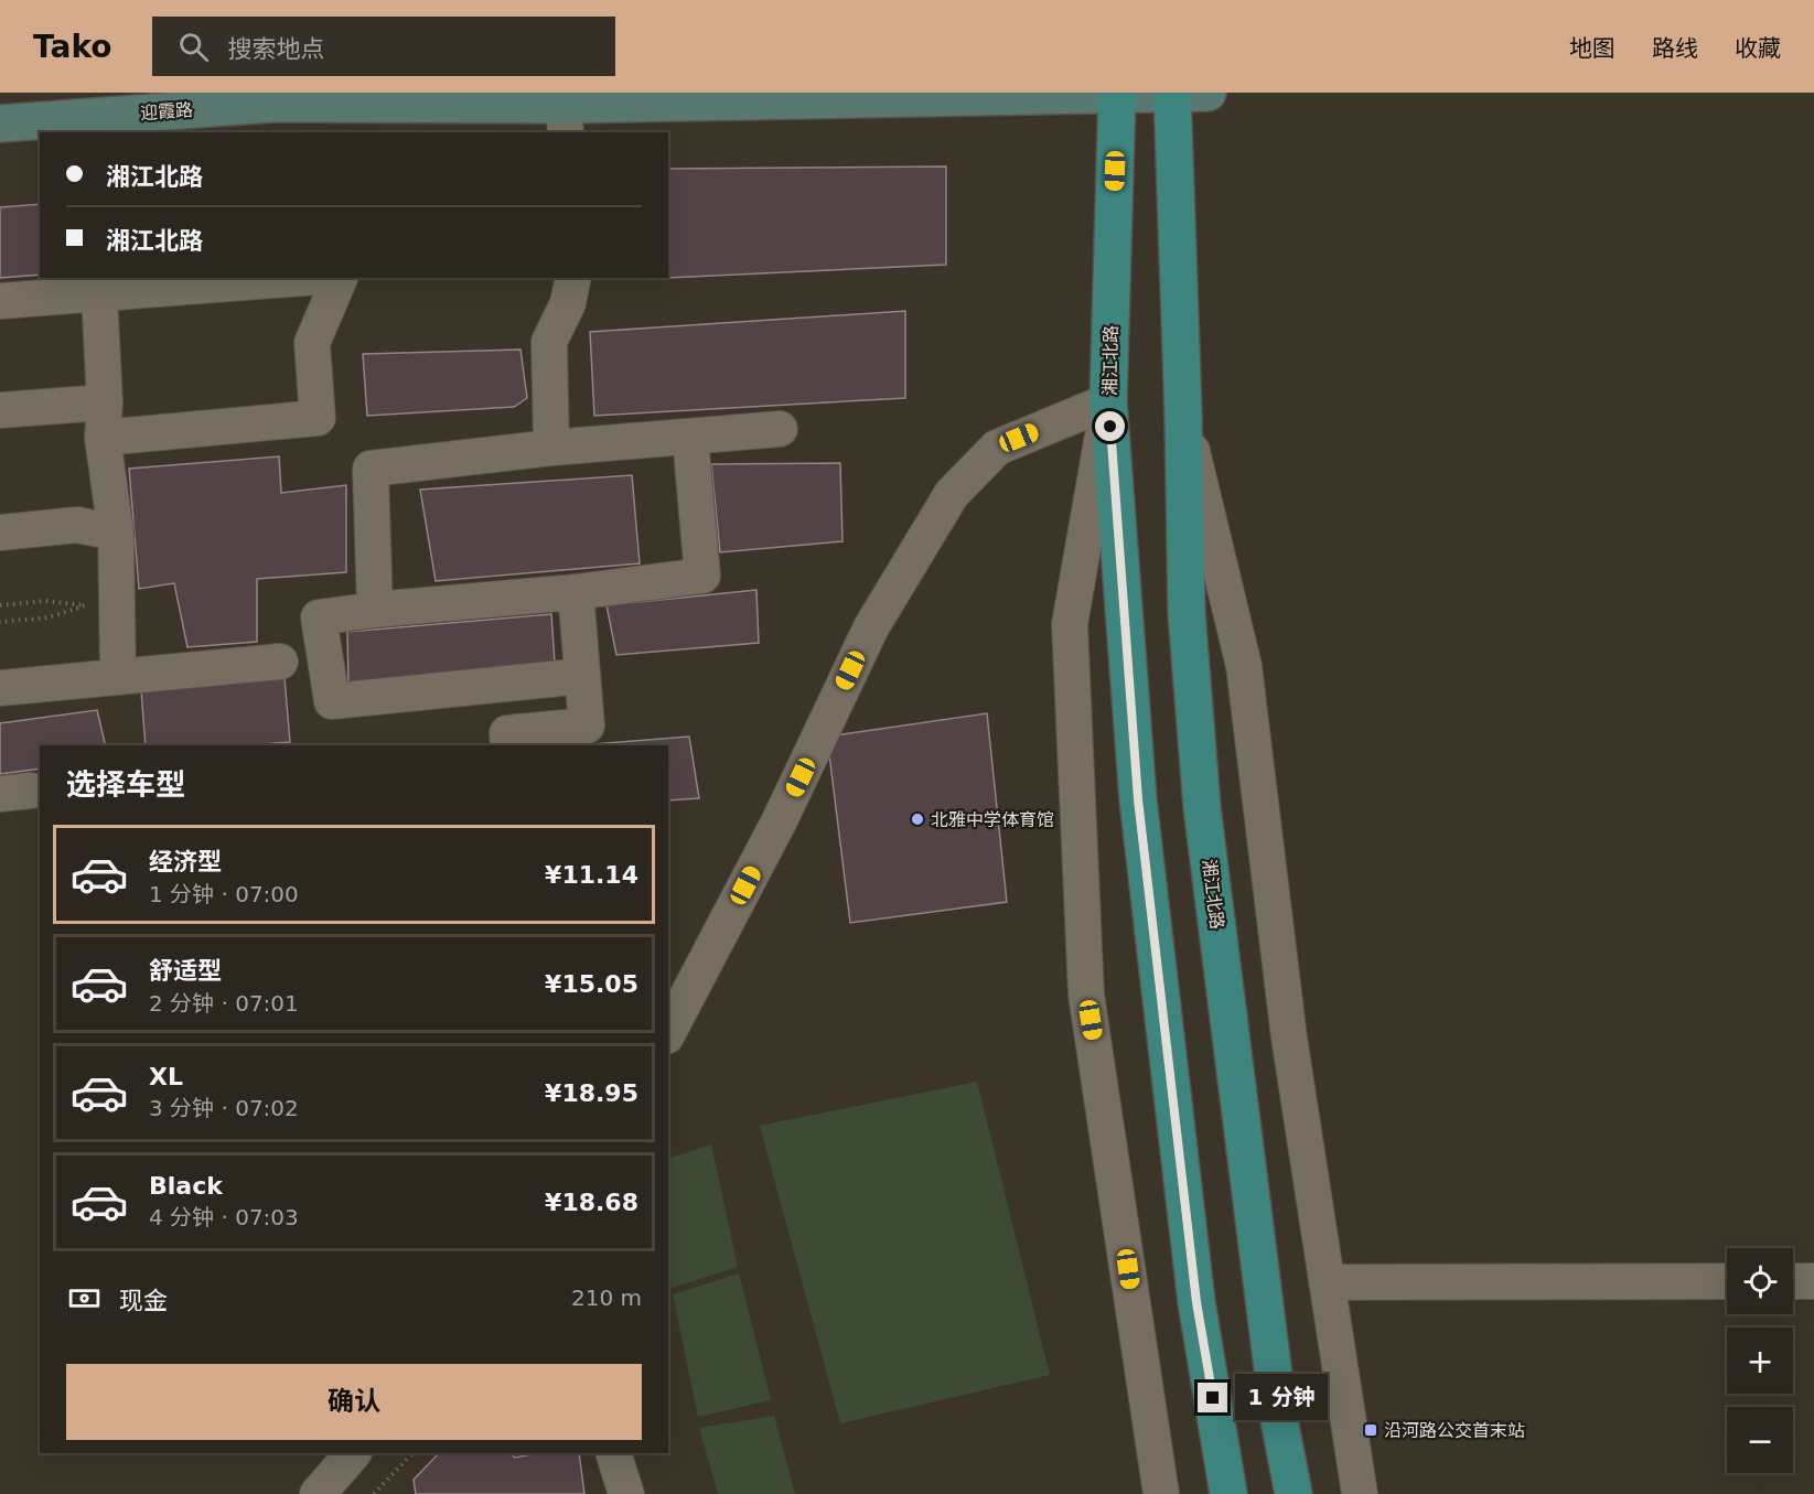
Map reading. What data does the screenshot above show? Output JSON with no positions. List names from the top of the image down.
{
  "streets": {
    "main road": ["湘江北路"],
    "street": ["迎霞路"]
  },
  "crossings": [
    ["迎霞路", "湘江北路"]
  ],
  "places": {
    "other": ["北雅中学体育馆"],
    "transit": ["沿河路公交首末站"]
  },
  "page": {
    "header": "Tako",
    "search": "搜索地点",
    "nav": ["地图", "路线", "收藏"],
    "banner": ["湘江北路", "湘江北路"],
    "heading": "选择车型",
    "list": [
      {
        "name": "经济型",
        "note": "1 分钟 · 07:00",
        "value": "¥11.14"
      },
      {
        "name": "舒适型",
        "note": "2 分钟 · 07:01",
        "value": "¥15.05"
      },
      {
        "name": "XL",
        "note": "3 分钟 · 07:02",
        "value": "¥18.95"
      },
      {
        "name": "Black",
        "note": "4 分钟 · 07:03",
        "value": "¥18.68"
      }
    ],
    "map_buttons": ["+", "−"],
    "pay": ["现金", "210 m"],
    "buttons": "确认",
    "bubble": "1 分钟"
  }
}
